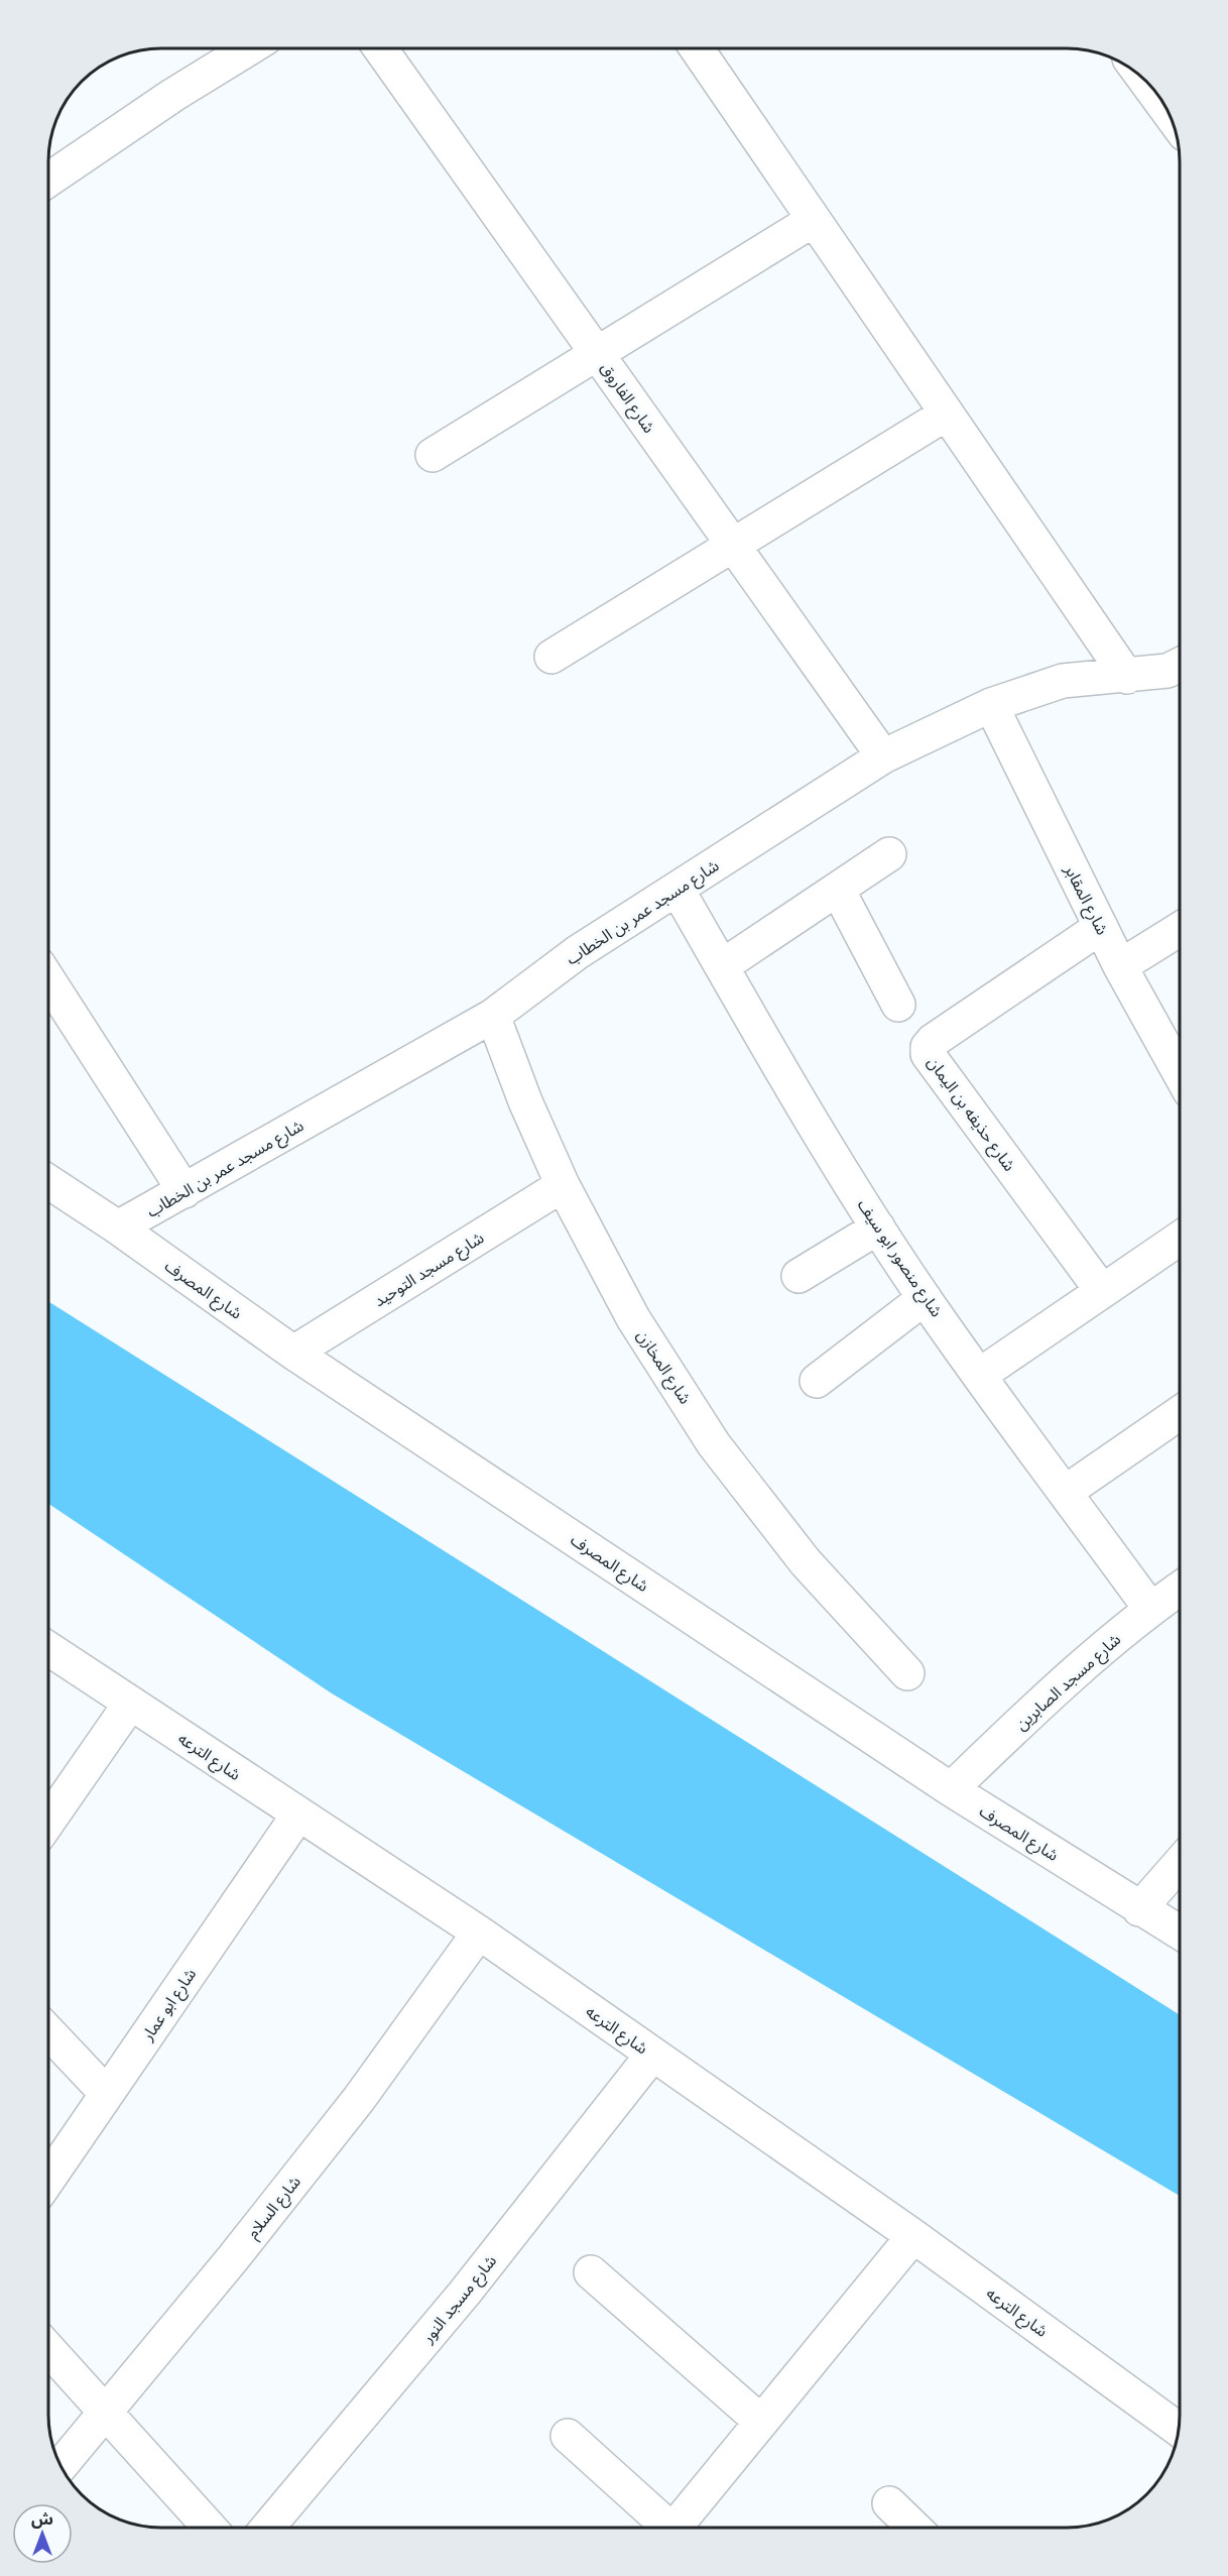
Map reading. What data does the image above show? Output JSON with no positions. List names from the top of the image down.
{
  "streets": {
    "street": [
      "شارع الفاروق",
      "شارع المقابر",
      "شارع مسجد عمر بن الخطاب",
      "شارع حذيفه بن اليمان",
      "شارع منصور ابو سيف",
      "شارع مسجد التوحيد",
      "شارع المصرف",
      "شارع المخازن",
      "شارع مسجد الصابرين",
      "شارع الترعه",
      "شارع ابو عمار",
      "شارع السلام",
      "شارع مسجد النور"
    ]
  },
  "crossings": [
    ["شارع الفاروق", "شارع مسجد عمر بن الخطاب"],
    ["شارع المقابر", "شارع مسجد عمر بن الخطاب"],
    ["شارع المقابر", "شارع حذيفه بن اليمان"],
    ["شارع مسجد عمر بن الخطاب", "شارع منصور ابو سيف"],
    ["شارع مسجد عمر بن الخطاب", "شارع المصرف"],
    ["شارع مسجد عمر بن الخطاب", "شارع المخازن"],
    ["شارع منصور ابو سيف", "شارع مسجد الصابرين"],
    ["شارع مسجد التوحيد", "شارع المصرف"],
    ["شارع مسجد التوحيد", "شارع المخازن"],
    ["شارع المصرف", "شارع مسجد الصابرين"],
    ["شارع الترعه", "شارع ابو عمار"],
    ["شارع الترعه", "شارع السلام"],
    ["شارع الترعه", "شارع مسجد النور"]
  ],
  "north": "top"
}
